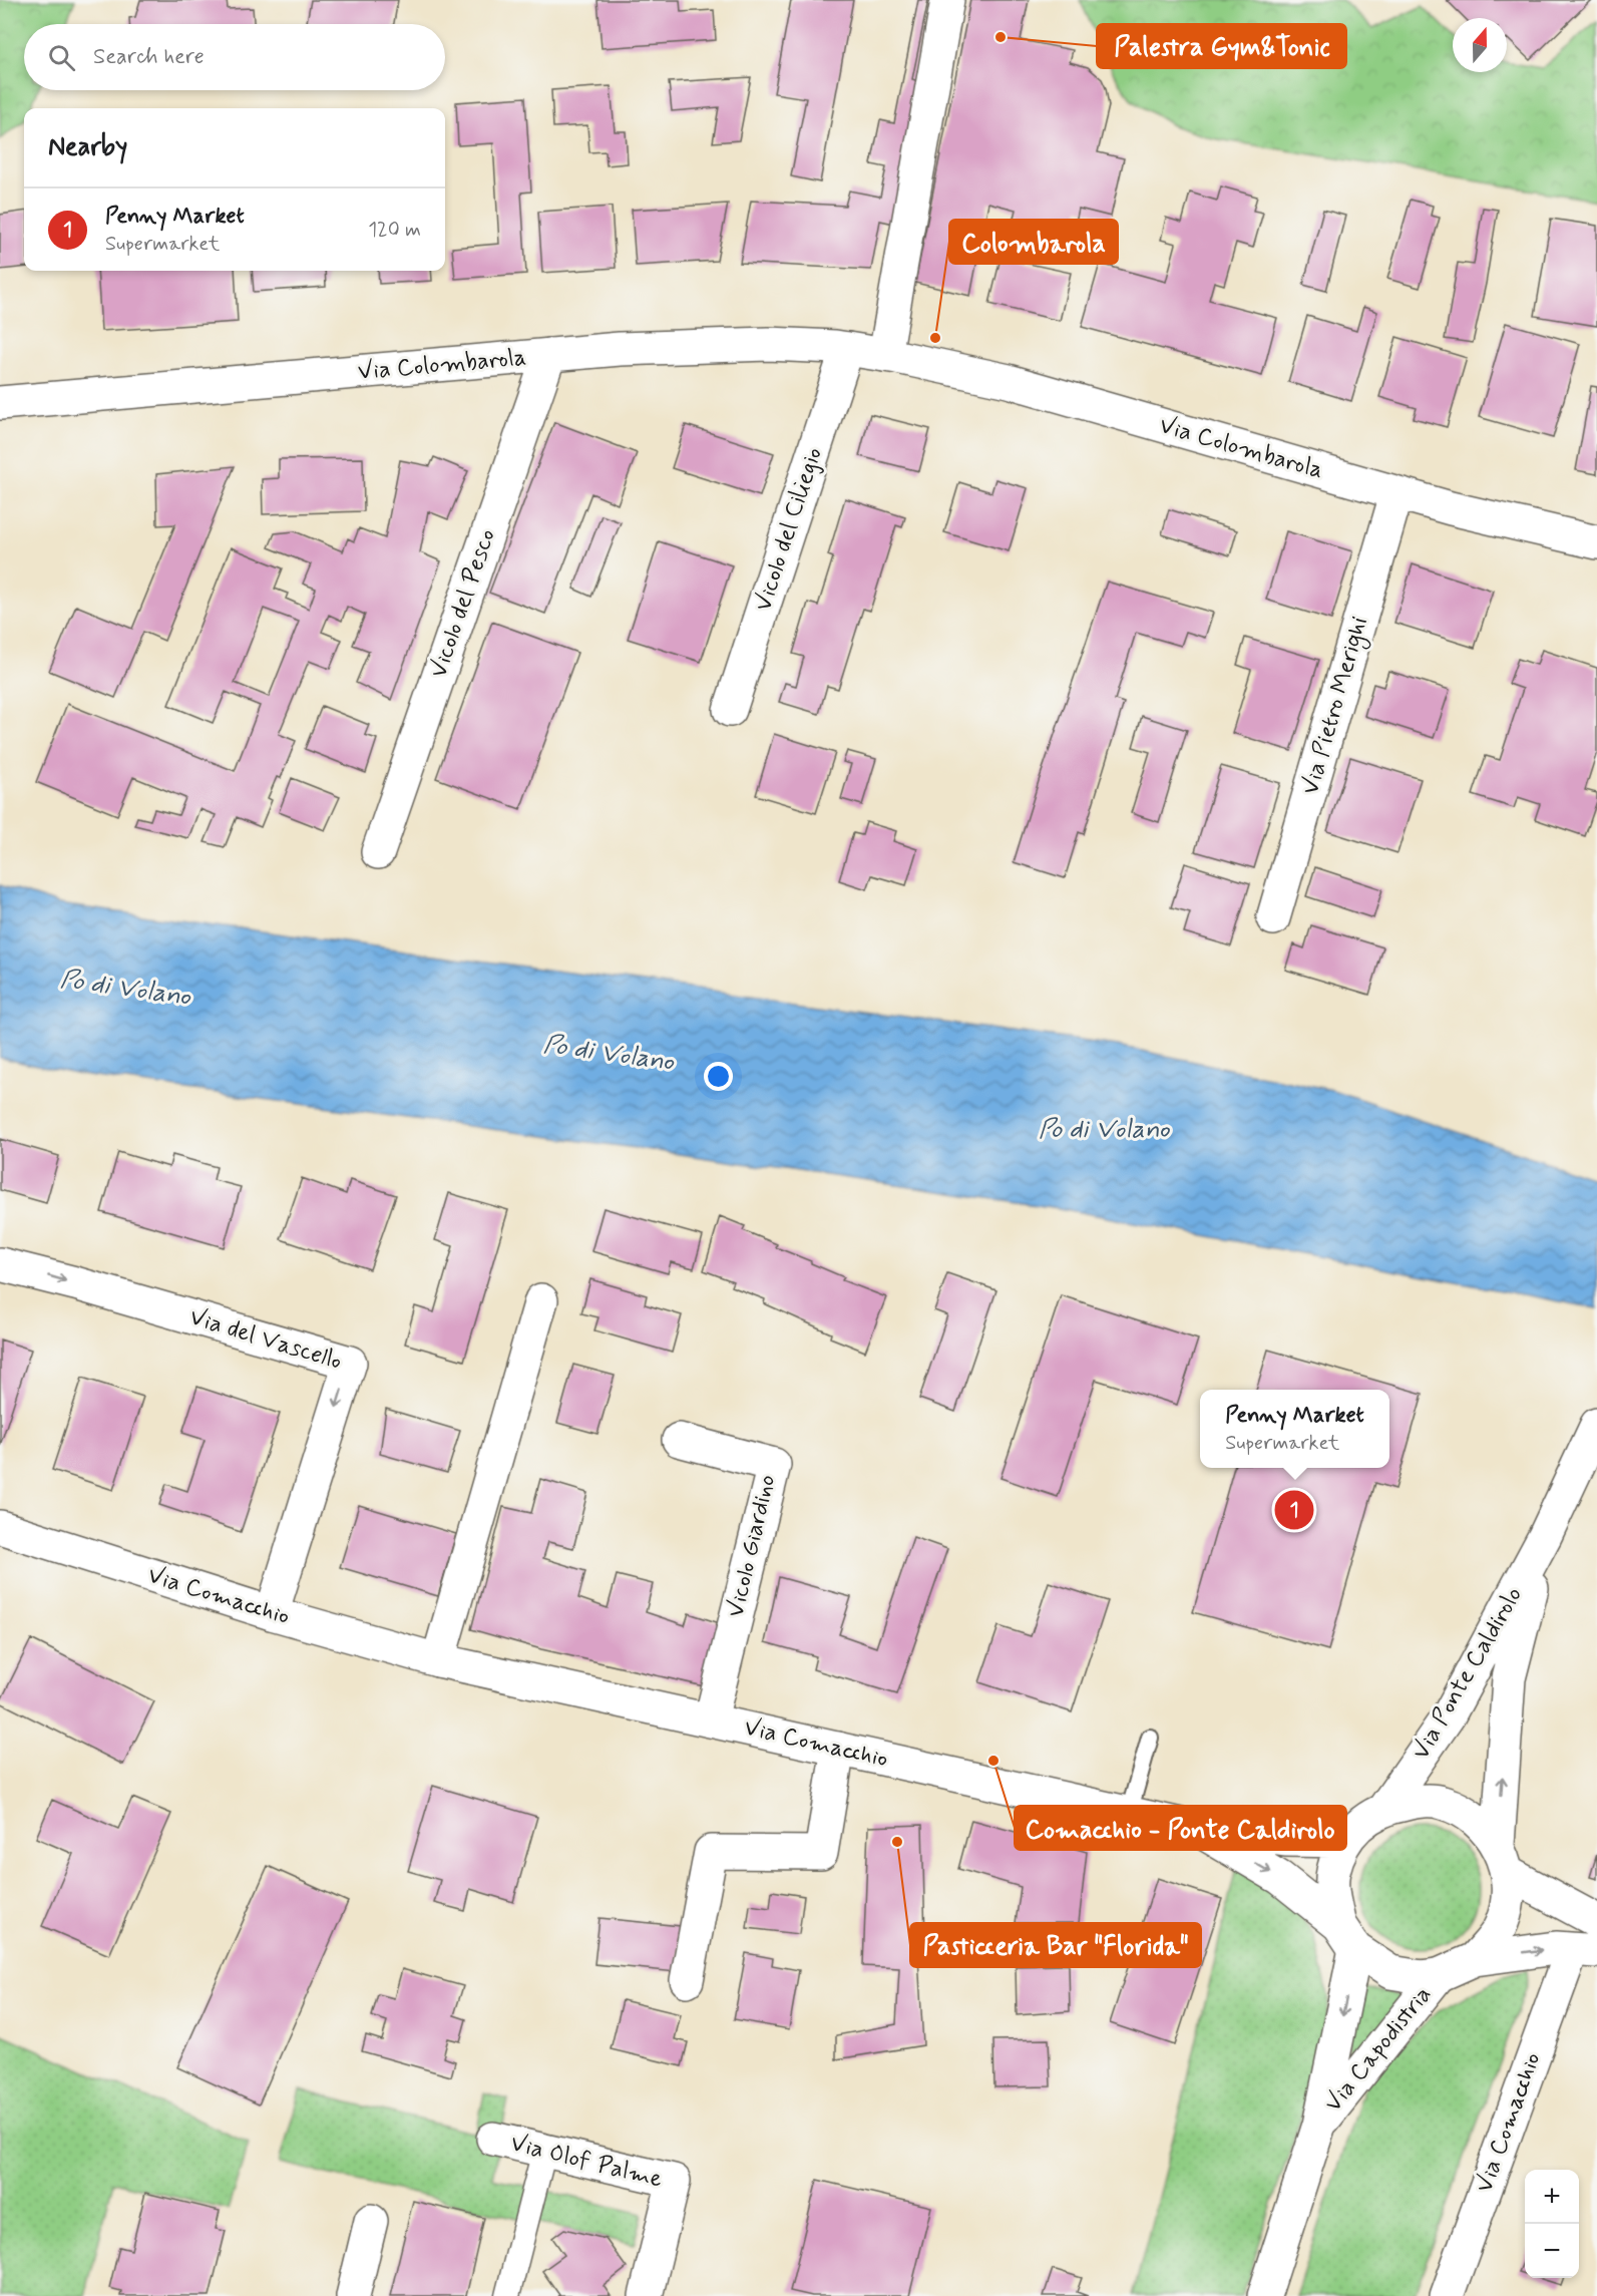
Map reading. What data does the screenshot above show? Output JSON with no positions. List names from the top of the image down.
{
  "streets": {
    "street": [
      "Via Colombarola",
      "Vicolo del Ciliegio",
      "Vicolo del Pesco",
      "Via Pietro Merighi",
      "Via del Vascello",
      "Vicolo Giardino",
      "Via Comacchio",
      "Via Ponte Caldirolo",
      "Via Capodistria",
      "Via Olof Palme"
    ]
  },
  "crossings": [
    ["Via Colombarola", "Vicolo del Ciliegio"],
    ["Via Colombarola", "Vicolo del Pesco"],
    ["Via Colombarola", "Via Pietro Merighi"],
    ["Via del Vascello", "Via Comacchio"],
    ["Vicolo Giardino", "Via Comacchio"],
    ["Via Comacchio", "Via Ponte Caldirolo"],
    ["Via Comacchio", "Via Capodistria"],
    ["Via Ponte Caldirolo", "Via Capodistria"]
  ],
  "water": ["Po di Volano"],
  "places": [
    "Palestra Gym&Tonic",
    "Colombarola",
    "Comacchio - Ponte Caldirolo",
    "Pasticceria Bar \"Florida\""
  ],
  "north": "top",
  "page": {
    "search": "Search here",
    "heading": "Nearby",
    "list": [
      {
        "mark": "1",
        "name": "Penny Market",
        "note": "Supermarket",
        "value": "120 m"
      }
    ],
    "popup": ["Penny Market", "Supermarket"],
    "pins": "1",
    "map_buttons": ["+", "−"]
  }
}
